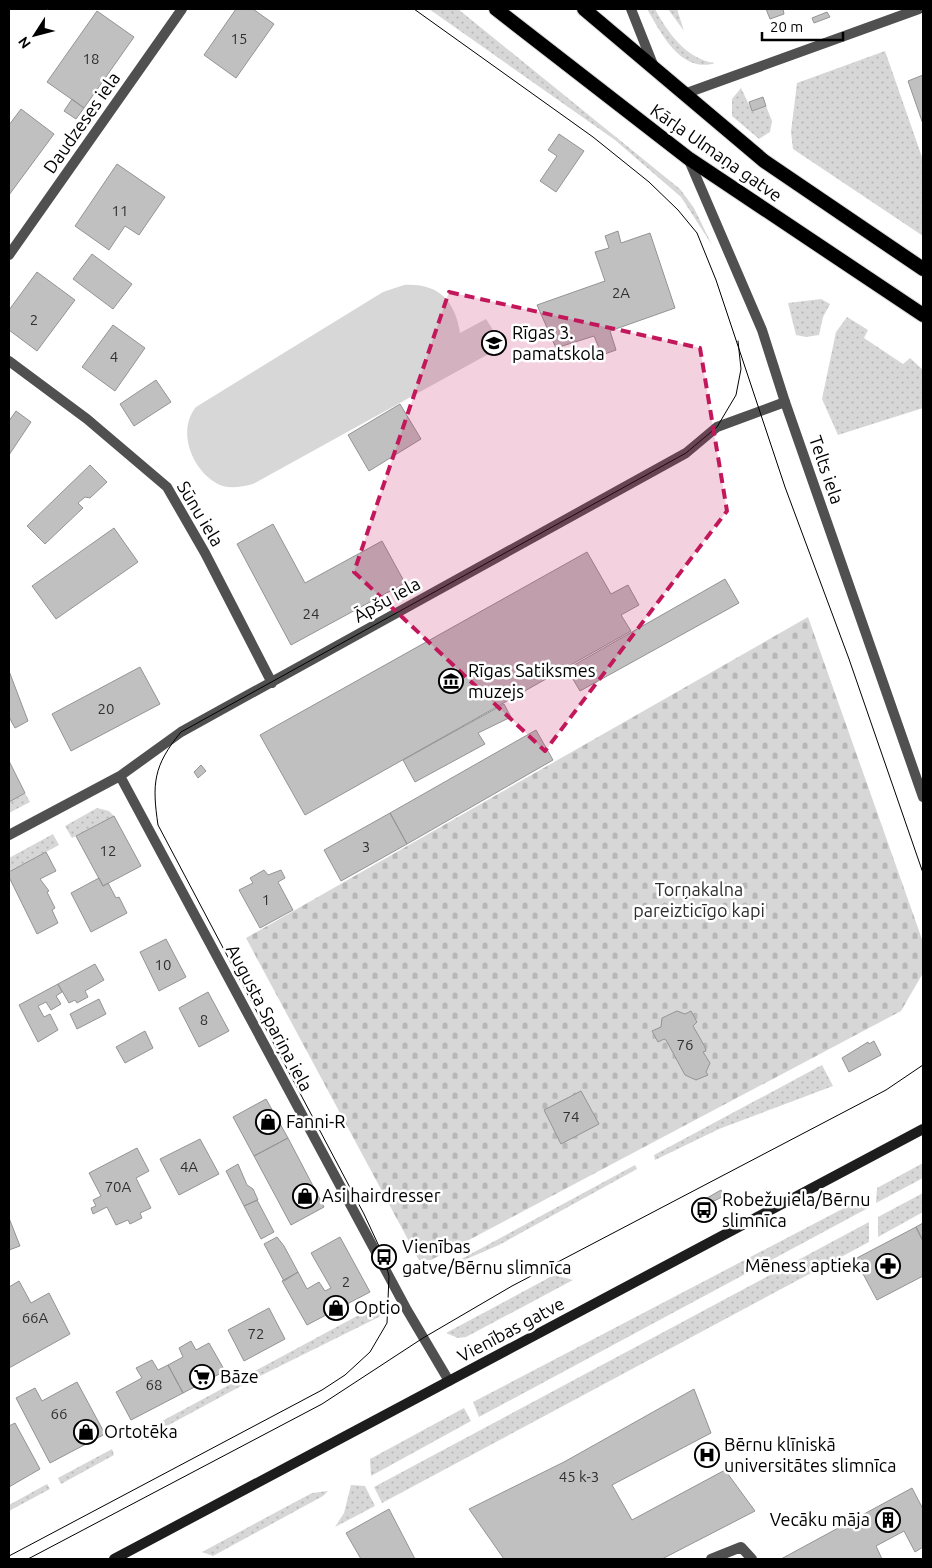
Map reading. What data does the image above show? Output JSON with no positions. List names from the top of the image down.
{
  "streets": {
    "highway": ["Kārļa Ulmaņa gatve"],
    "main road": ["Vienības gatve"],
    "street": [
      "Daudzeses iela",
      "Telts iela",
      "Sūnu iela",
      "Āpšu iela",
      "Augusta Spariņa iela"
    ]
  },
  "crossings": [
    ["Kārļa Ulmaņa gatve", "Telts iela"],
    ["Telts iela", "Āpšu iela"],
    ["Sūnu iela", "Āpšu iela"],
    ["Āpšu iela", "Augusta Spariņa iela"],
    ["Augusta Spariņa iela", "Vienības gatve"]
  ],
  "parks": ["Torņakalna pareizticīgo kapi"],
  "places": {
    "school or university": ["Rīgas 3. pamatskola"],
    "museum": ["Rīgas Satiksmes muzejs"],
    "shop": [
      "Fanni-R",
      "Asi hairdresser",
      "Optio",
      "Ortotēka"
    ],
    "bus stop": ["Robežu iela/Bērnu slimnīca", "Vienības gatve/Bērnu slimnīca"],
    "pharmacy": ["Mēness aptieka"],
    "supermarket": ["Bāze"],
    "hospital": ["Bērnu klīniskā universitātes slimnīca"],
    "building": ["Vecāku māja"]
  },
  "house_numbers": [
    "15",
    "18",
    "11",
    "2A",
    "2",
    "4",
    "24",
    "20",
    "3",
    "12",
    "1",
    "10",
    "8",
    "76",
    "74",
    "4A",
    "70A",
    "2",
    "66A",
    "72",
    "68",
    "66",
    "45 k-3"
  ],
  "scale_bar": "20 m",
  "north": "bottom left"
}
